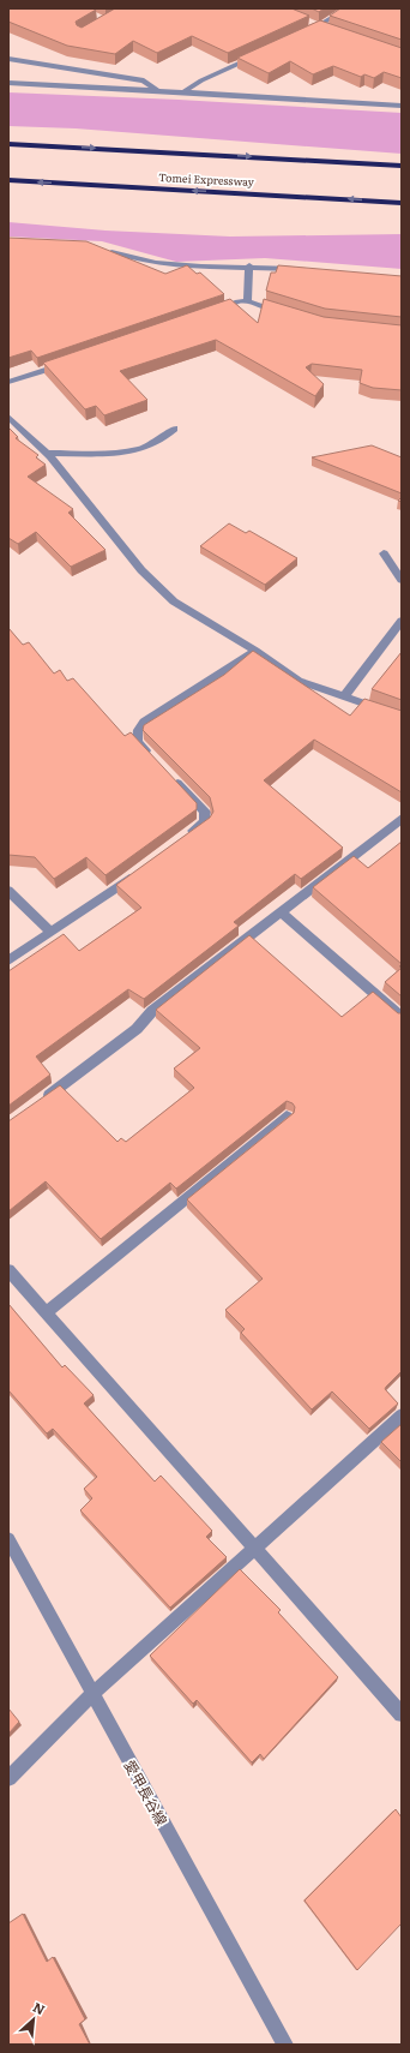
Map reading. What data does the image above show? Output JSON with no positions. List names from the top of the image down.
{
  "streets": {
    "highway": ["Tomei Expressway"],
    "street": ["愛甲長谷線"]
  },
  "north": "top right"
}
